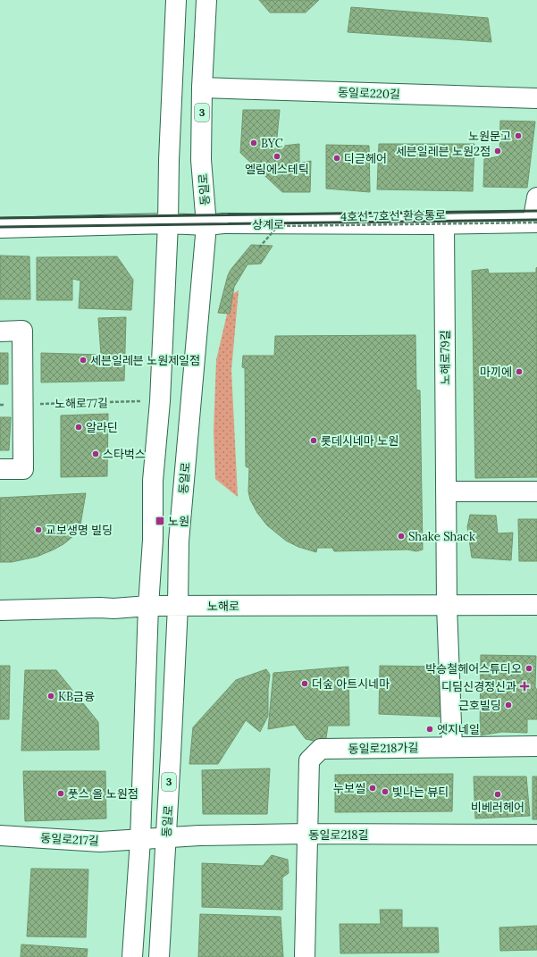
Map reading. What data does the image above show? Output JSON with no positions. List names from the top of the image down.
{
  "streets": {
    "main road": [
      "동일로220길",
      "3",
      "동일로",
      "상계로",
      "노해로79길",
      "노해로",
      "동일로218가길",
      "동일로218길",
      "동일로217길"
    ],
    "path": ["4호선-7호선 환승통로", "노해로77길"]
  },
  "crossings": [
    ["동일로220길", "동일로"],
    ["동일로", "상계로"],
    ["동일로", "노해로"],
    ["동일로", "동일로218길"],
    ["4호선-7호선 환승통로", "상계로"],
    ["상계로", "노해로79길"],
    ["노해로79길", "노해로"],
    ["동일로218가길", "동일로218길"],
    ["동일로218길", "동일로217길"]
  ],
  "places": {
    "other": [
      "노원문고",
      "BYC",
      "세븐일레븐 노원2점",
      "엘림에스테틱",
      "디귿헤어",
      "세븐일레븐 노원제일점",
      "마끼에",
      "알라딘",
      "롯데시네마 노원",
      "스타벅스",
      "교보생명 빌딩",
      "Shake Shack",
      "박승철헤어스튜디오",
      "더숲 아트시네마",
      "KB금융",
      "근호빌딩",
      "엣지네일",
      "누보씰",
      "빛나는 뷰티",
      "풋스 올 노원점",
      "비베러헤어"
    ],
    "transit": ["노원"],
    "health": ["디딤신경정신과"]
  }
}
